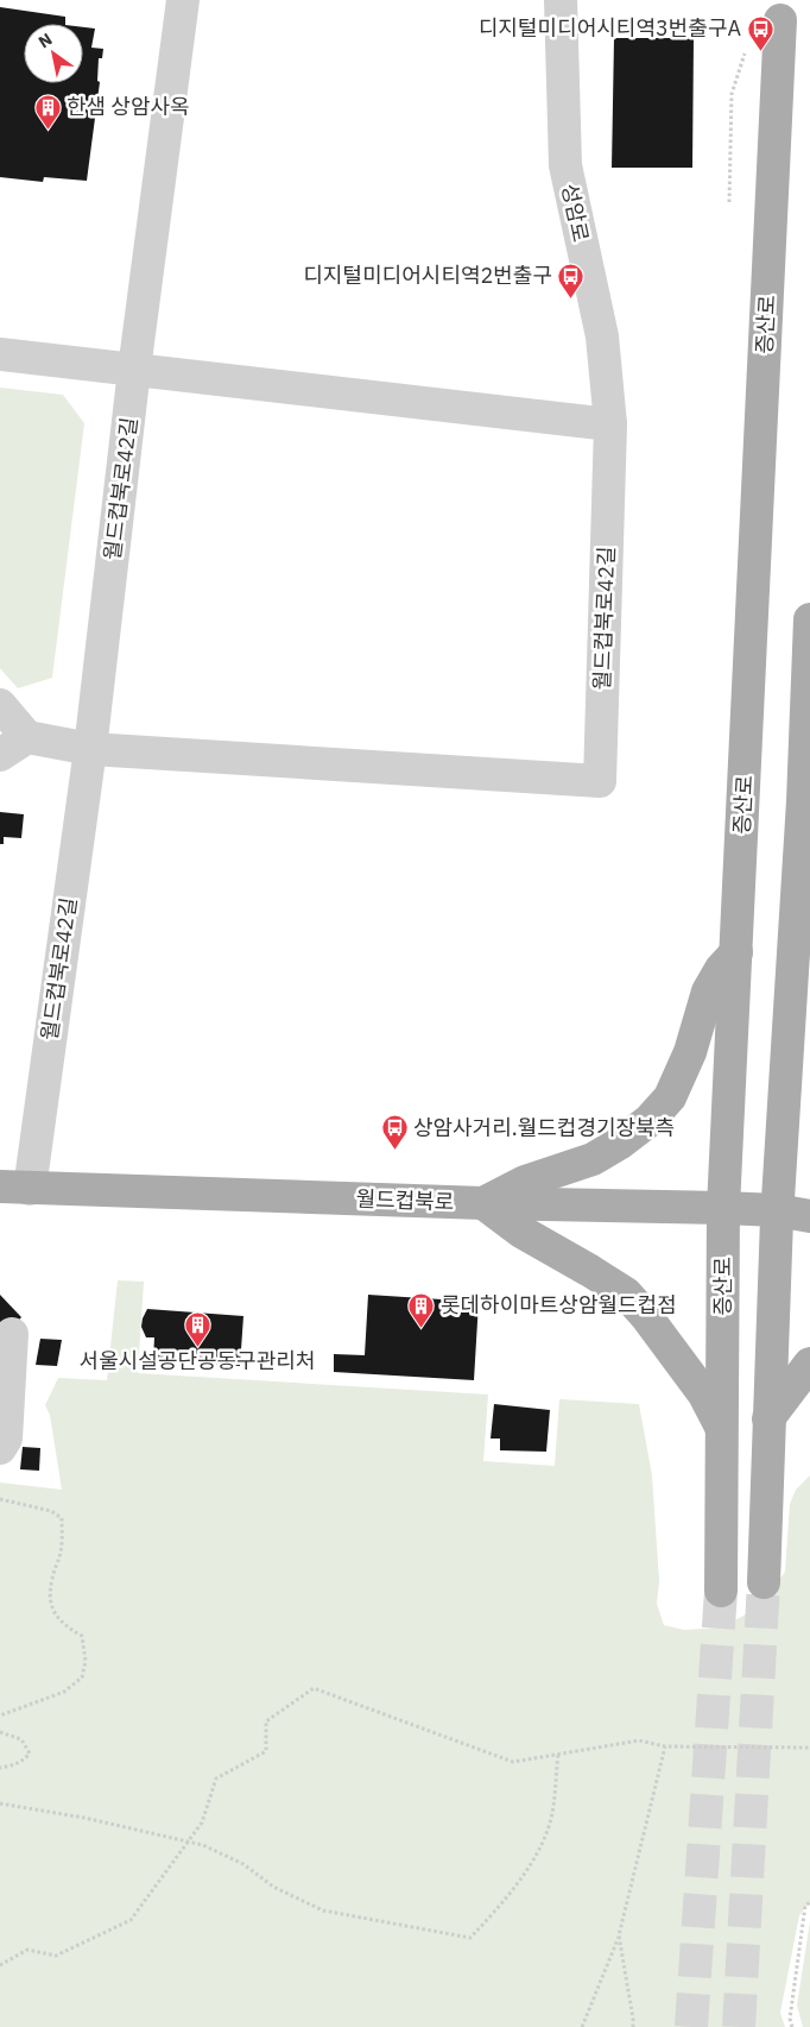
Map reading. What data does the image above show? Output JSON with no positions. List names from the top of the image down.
{
  "streets": {
    "main road": ["증산로", "월드컵북로"],
    "street": ["성암로", "월드컵북로42길"]
  },
  "crossings": [
    ["성암로", "월드컵북로42길"],
    ["증산로", "월드컵북로"],
    ["월드컵북로42길", "월드컵북로"]
  ],
  "places": {
    "bus stop": ["디지털미디어시티역3번출구A", "디지털미디어시티역2번출구", "상암사거리.월드컵경기장북측"],
    "building": ["한샘 상암사옥", "롯데하이마트상암월드컵점", "서울시설공단공동구관리처"]
  },
  "north": "top left"
}
